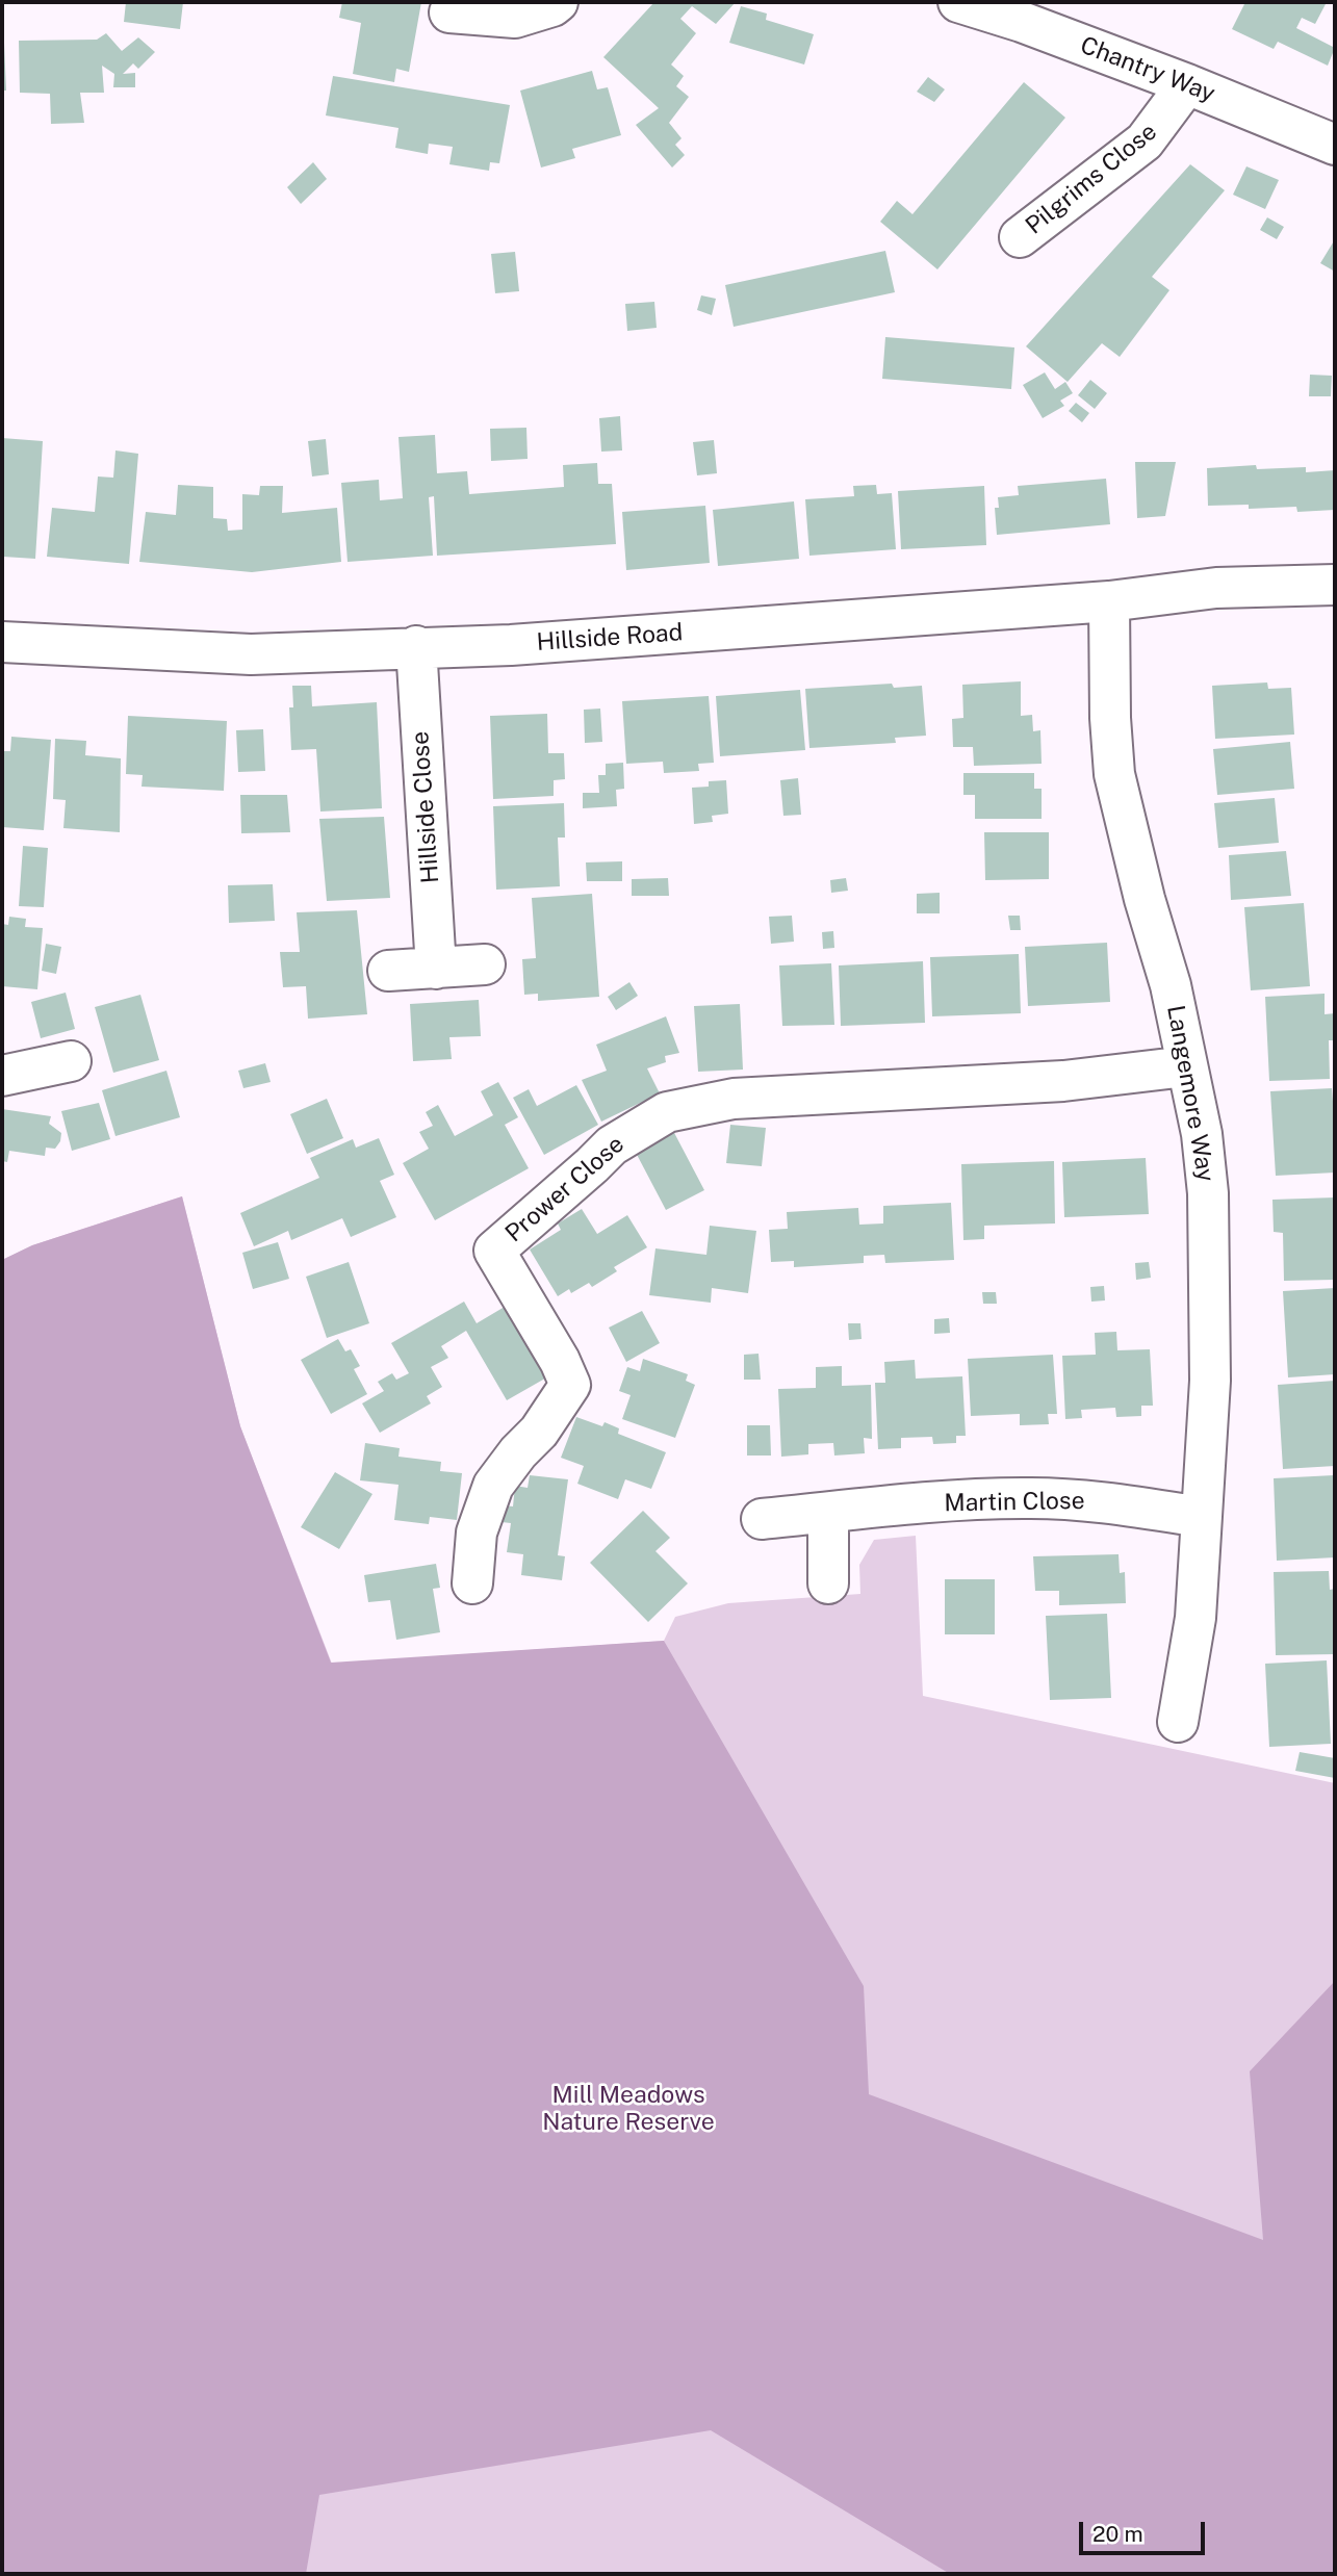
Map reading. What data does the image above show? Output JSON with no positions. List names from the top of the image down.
{
  "streets": {
    "street": [
      "Chantry Way",
      "Pilgrims Close",
      "Hillside Road",
      "Hillside Close",
      "Langemore Way",
      "Prower Close",
      "Martin Close"
    ]
  },
  "crossings": [
    ["Chantry Way", "Pilgrims Close"],
    ["Hillside Road", "Hillside Close"],
    ["Hillside Road", "Langemore Way"],
    ["Langemore Way", "Prower Close"],
    ["Langemore Way", "Martin Close"]
  ],
  "parks": ["Mill Meadows Nature Reserve"],
  "scale_bar": "20 m"
}
